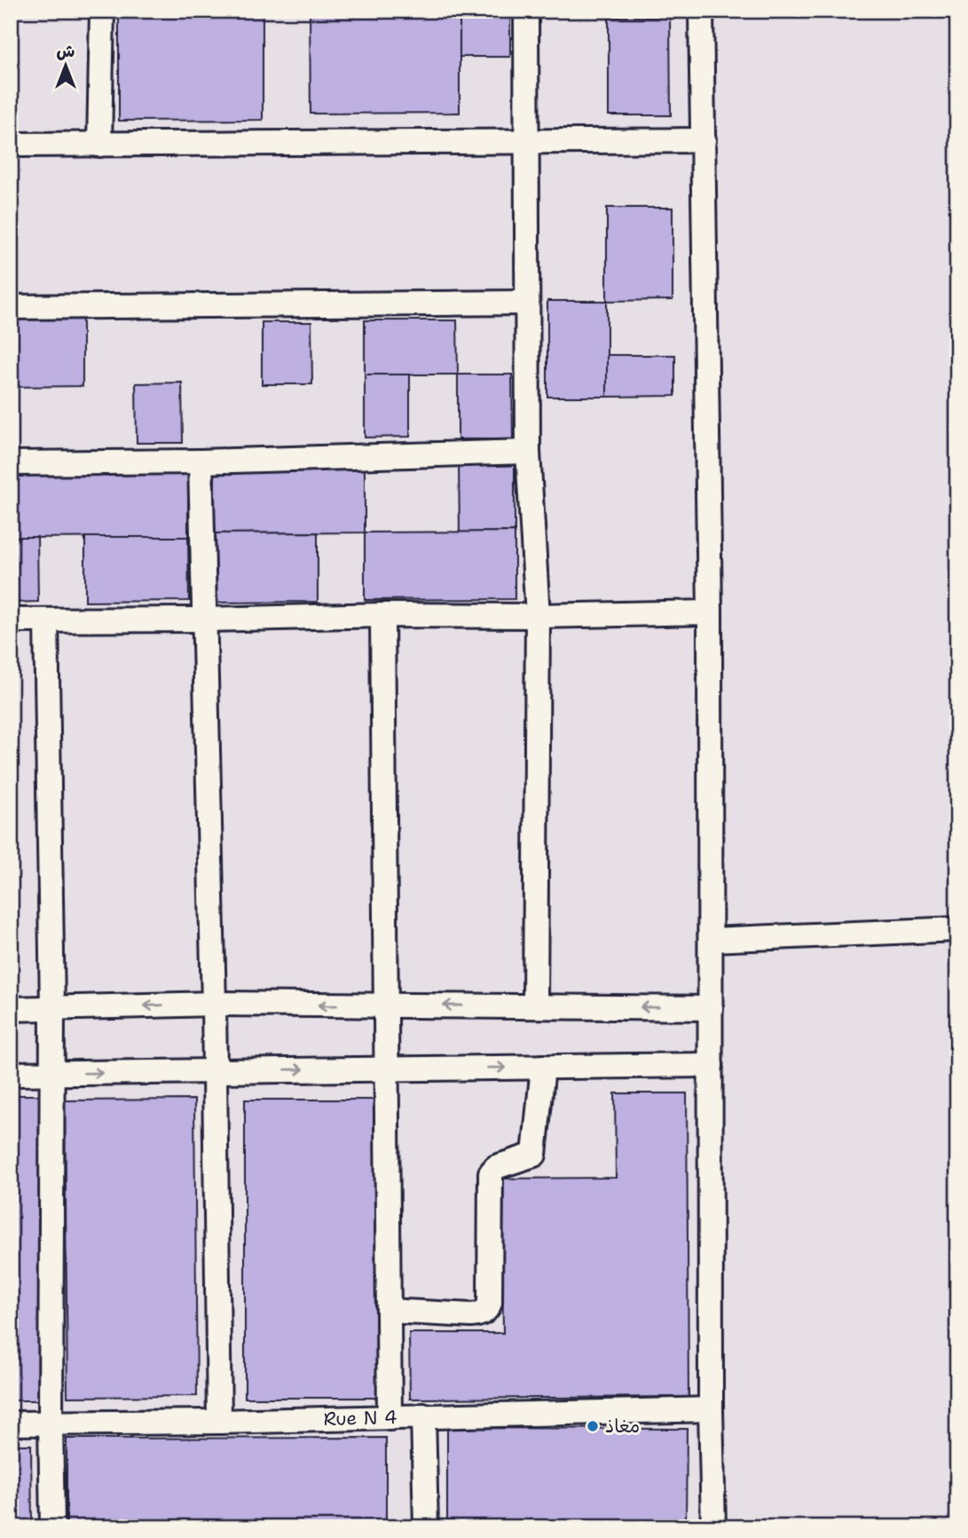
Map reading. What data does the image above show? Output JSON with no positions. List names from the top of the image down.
{
  "streets": {
    "street": ["Rue N 4"]
  },
  "places": ["مغاذ"],
  "north": "top"
}
